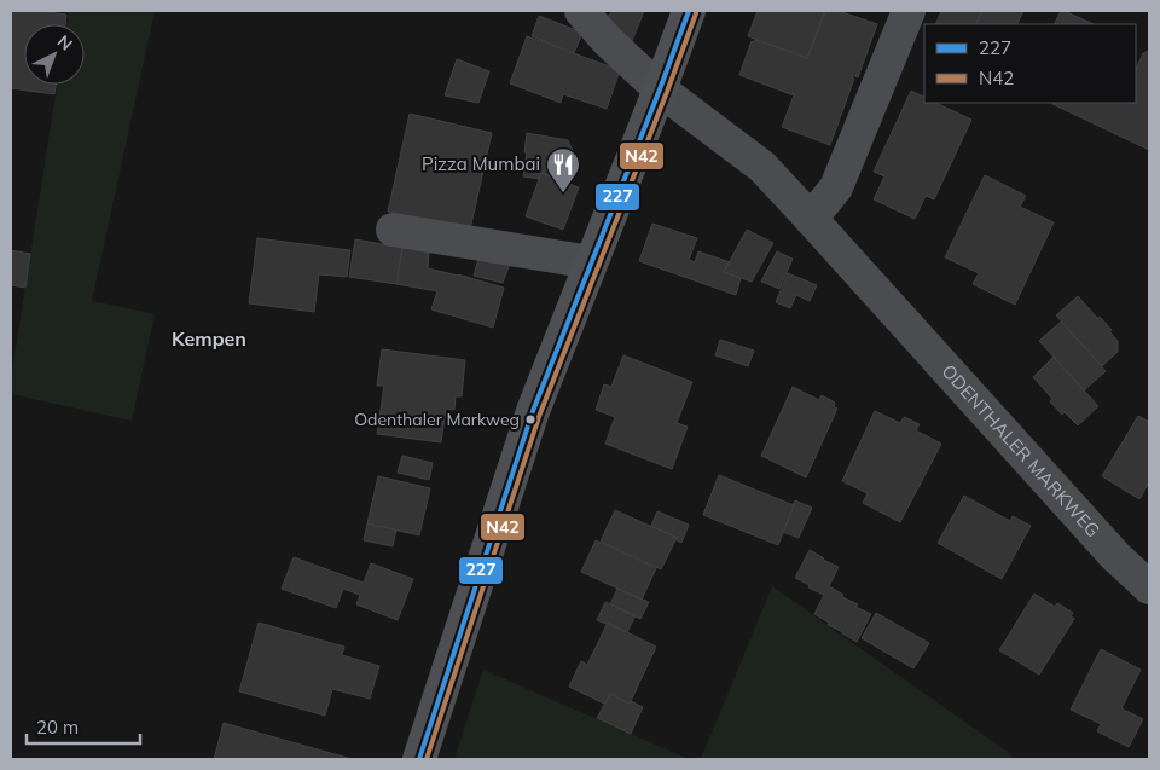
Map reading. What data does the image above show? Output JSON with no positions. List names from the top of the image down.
{
  "streets": {
    "street": ["ODENTHALER MARKWEG"]
  },
  "districts": ["Kempen"],
  "places": {
    "restaurant": ["Pizza Mumbai"],
    "other": ["Odenthaler Markweg"]
  },
  "lines": ["transit line 227", "transit line N42"],
  "legend": ["227", "N42"],
  "scale_bar": "20 m",
  "north": "top right"
}
